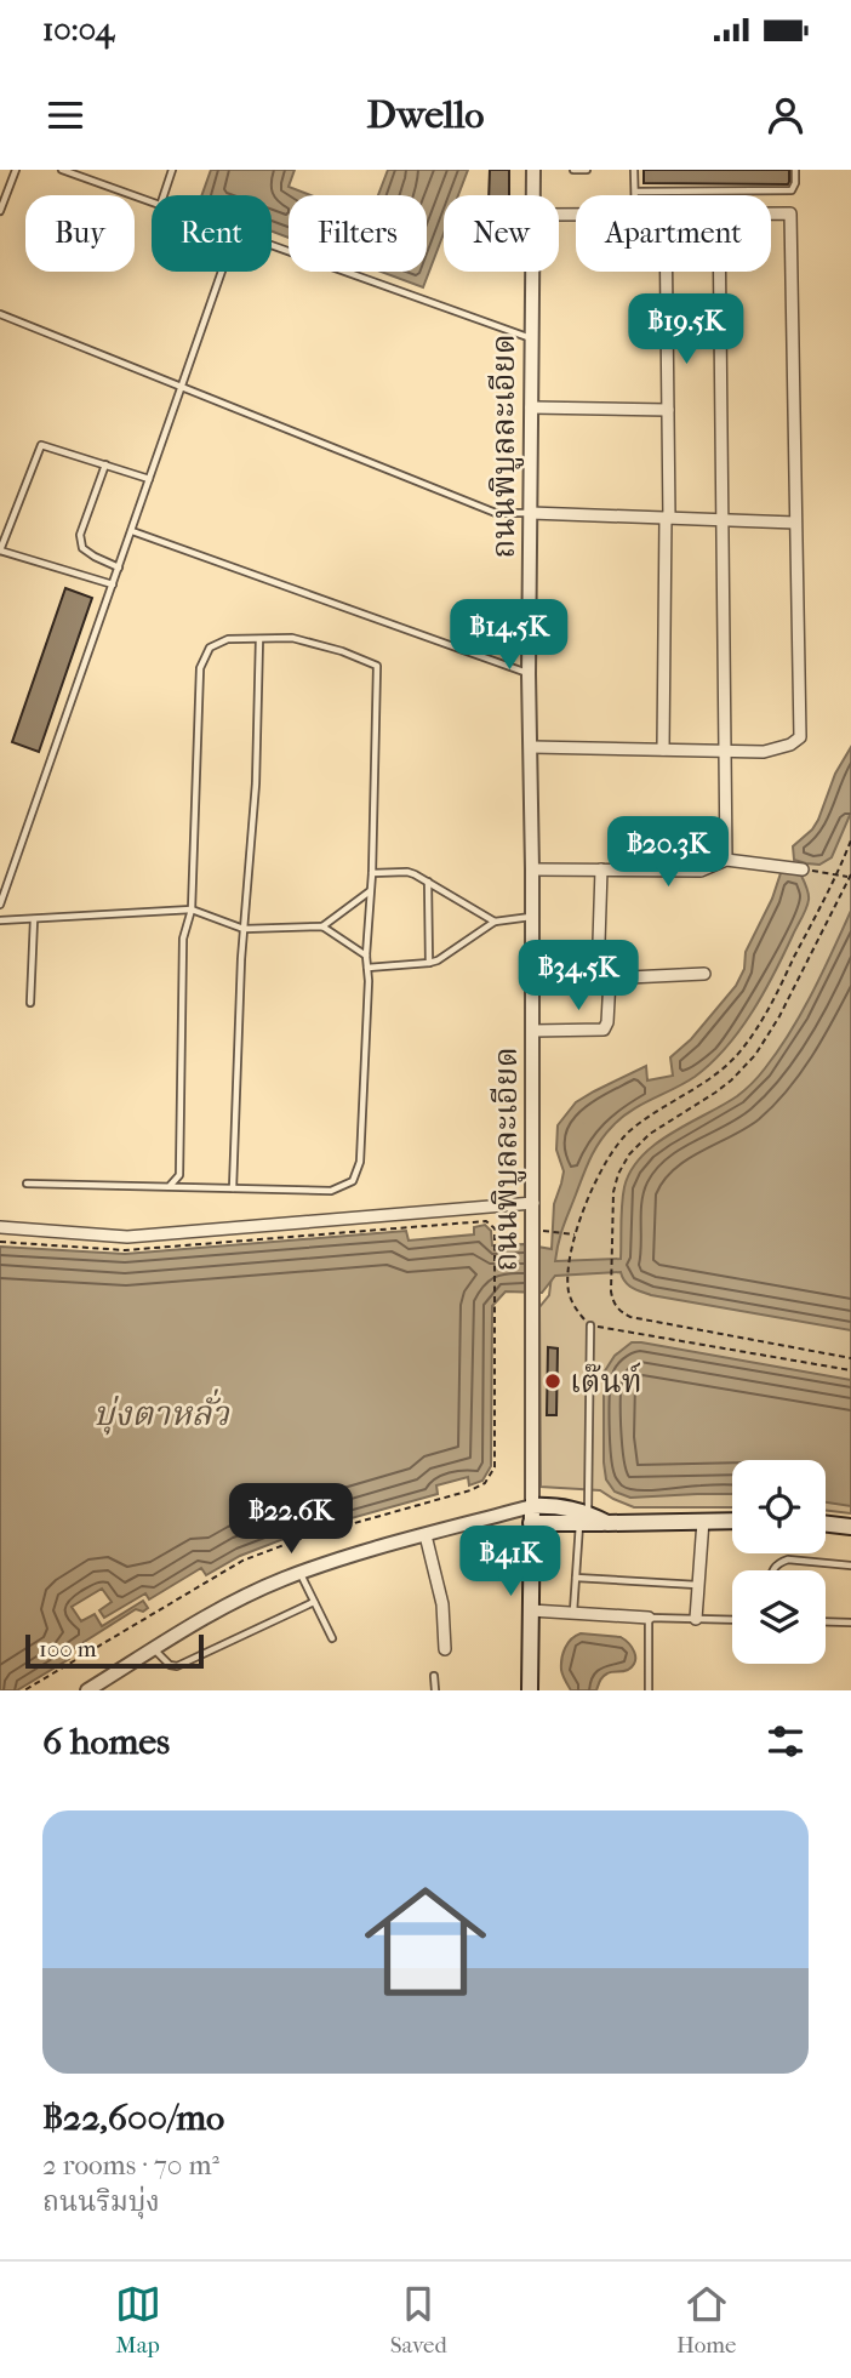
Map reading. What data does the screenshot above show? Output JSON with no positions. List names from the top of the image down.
{
  "streets": {
    "main road": ["ถนนพิบูลละเอียด"]
  },
  "water": ["บุ่งตาหลั่ว"],
  "places": ["เต๊นท์"],
  "scale_bar": "100 m",
  "page": {
    "status": "10:04",
    "header": "Dwello",
    "chip": [
      "Buy",
      "Rent",
      "Filters",
      "New",
      "Apartment"
    ],
    "price": [
      "฿19.5K",
      "฿14.5K",
      "฿20.3K",
      "฿34.5K",
      "฿22.6K",
      "฿41K"
    ],
    "scale": "100 m",
    "heading": "6 homes",
    "list": [
      {
        "name": "฿22,600/mo",
        "note": "2 rooms · 70 m² · ถนนริมบุ่ง"
      }
    ],
    "tabs": ["Map", "Saved", "Home"]
  }
}
